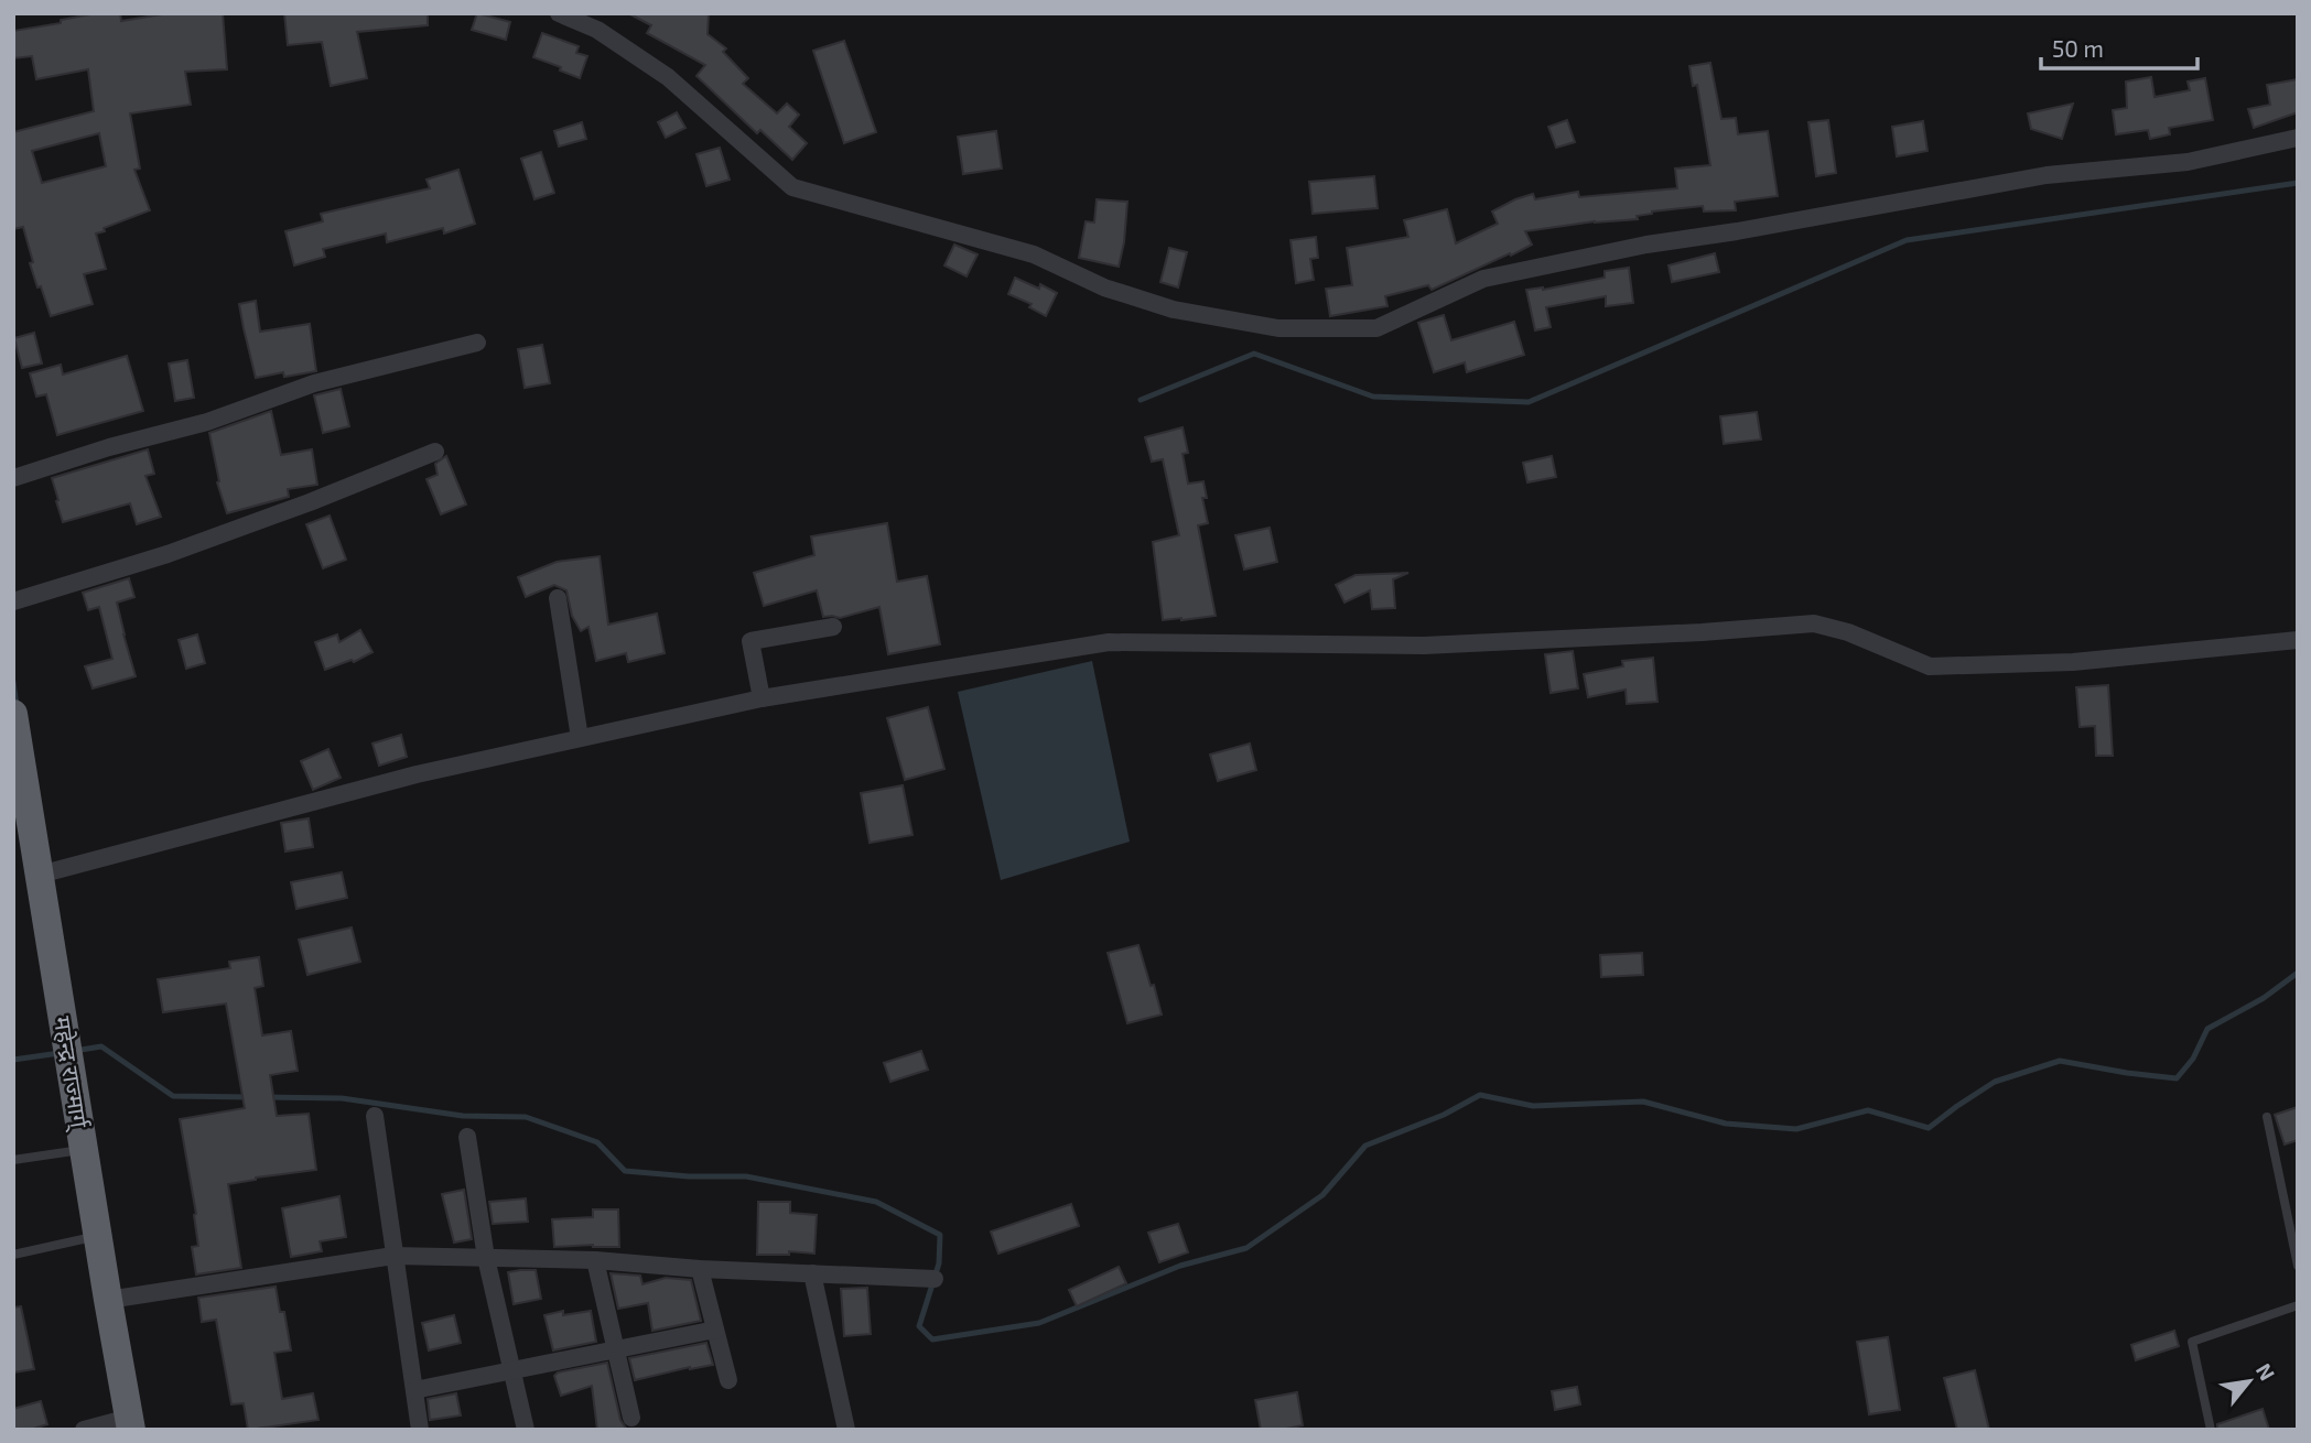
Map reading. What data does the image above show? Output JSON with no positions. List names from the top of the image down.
{
  "streets": {
    "highway": ["महेन्द्र राज्मार्ग्"]
  },
  "scale_bar": "50 m",
  "north": "top right"
}
